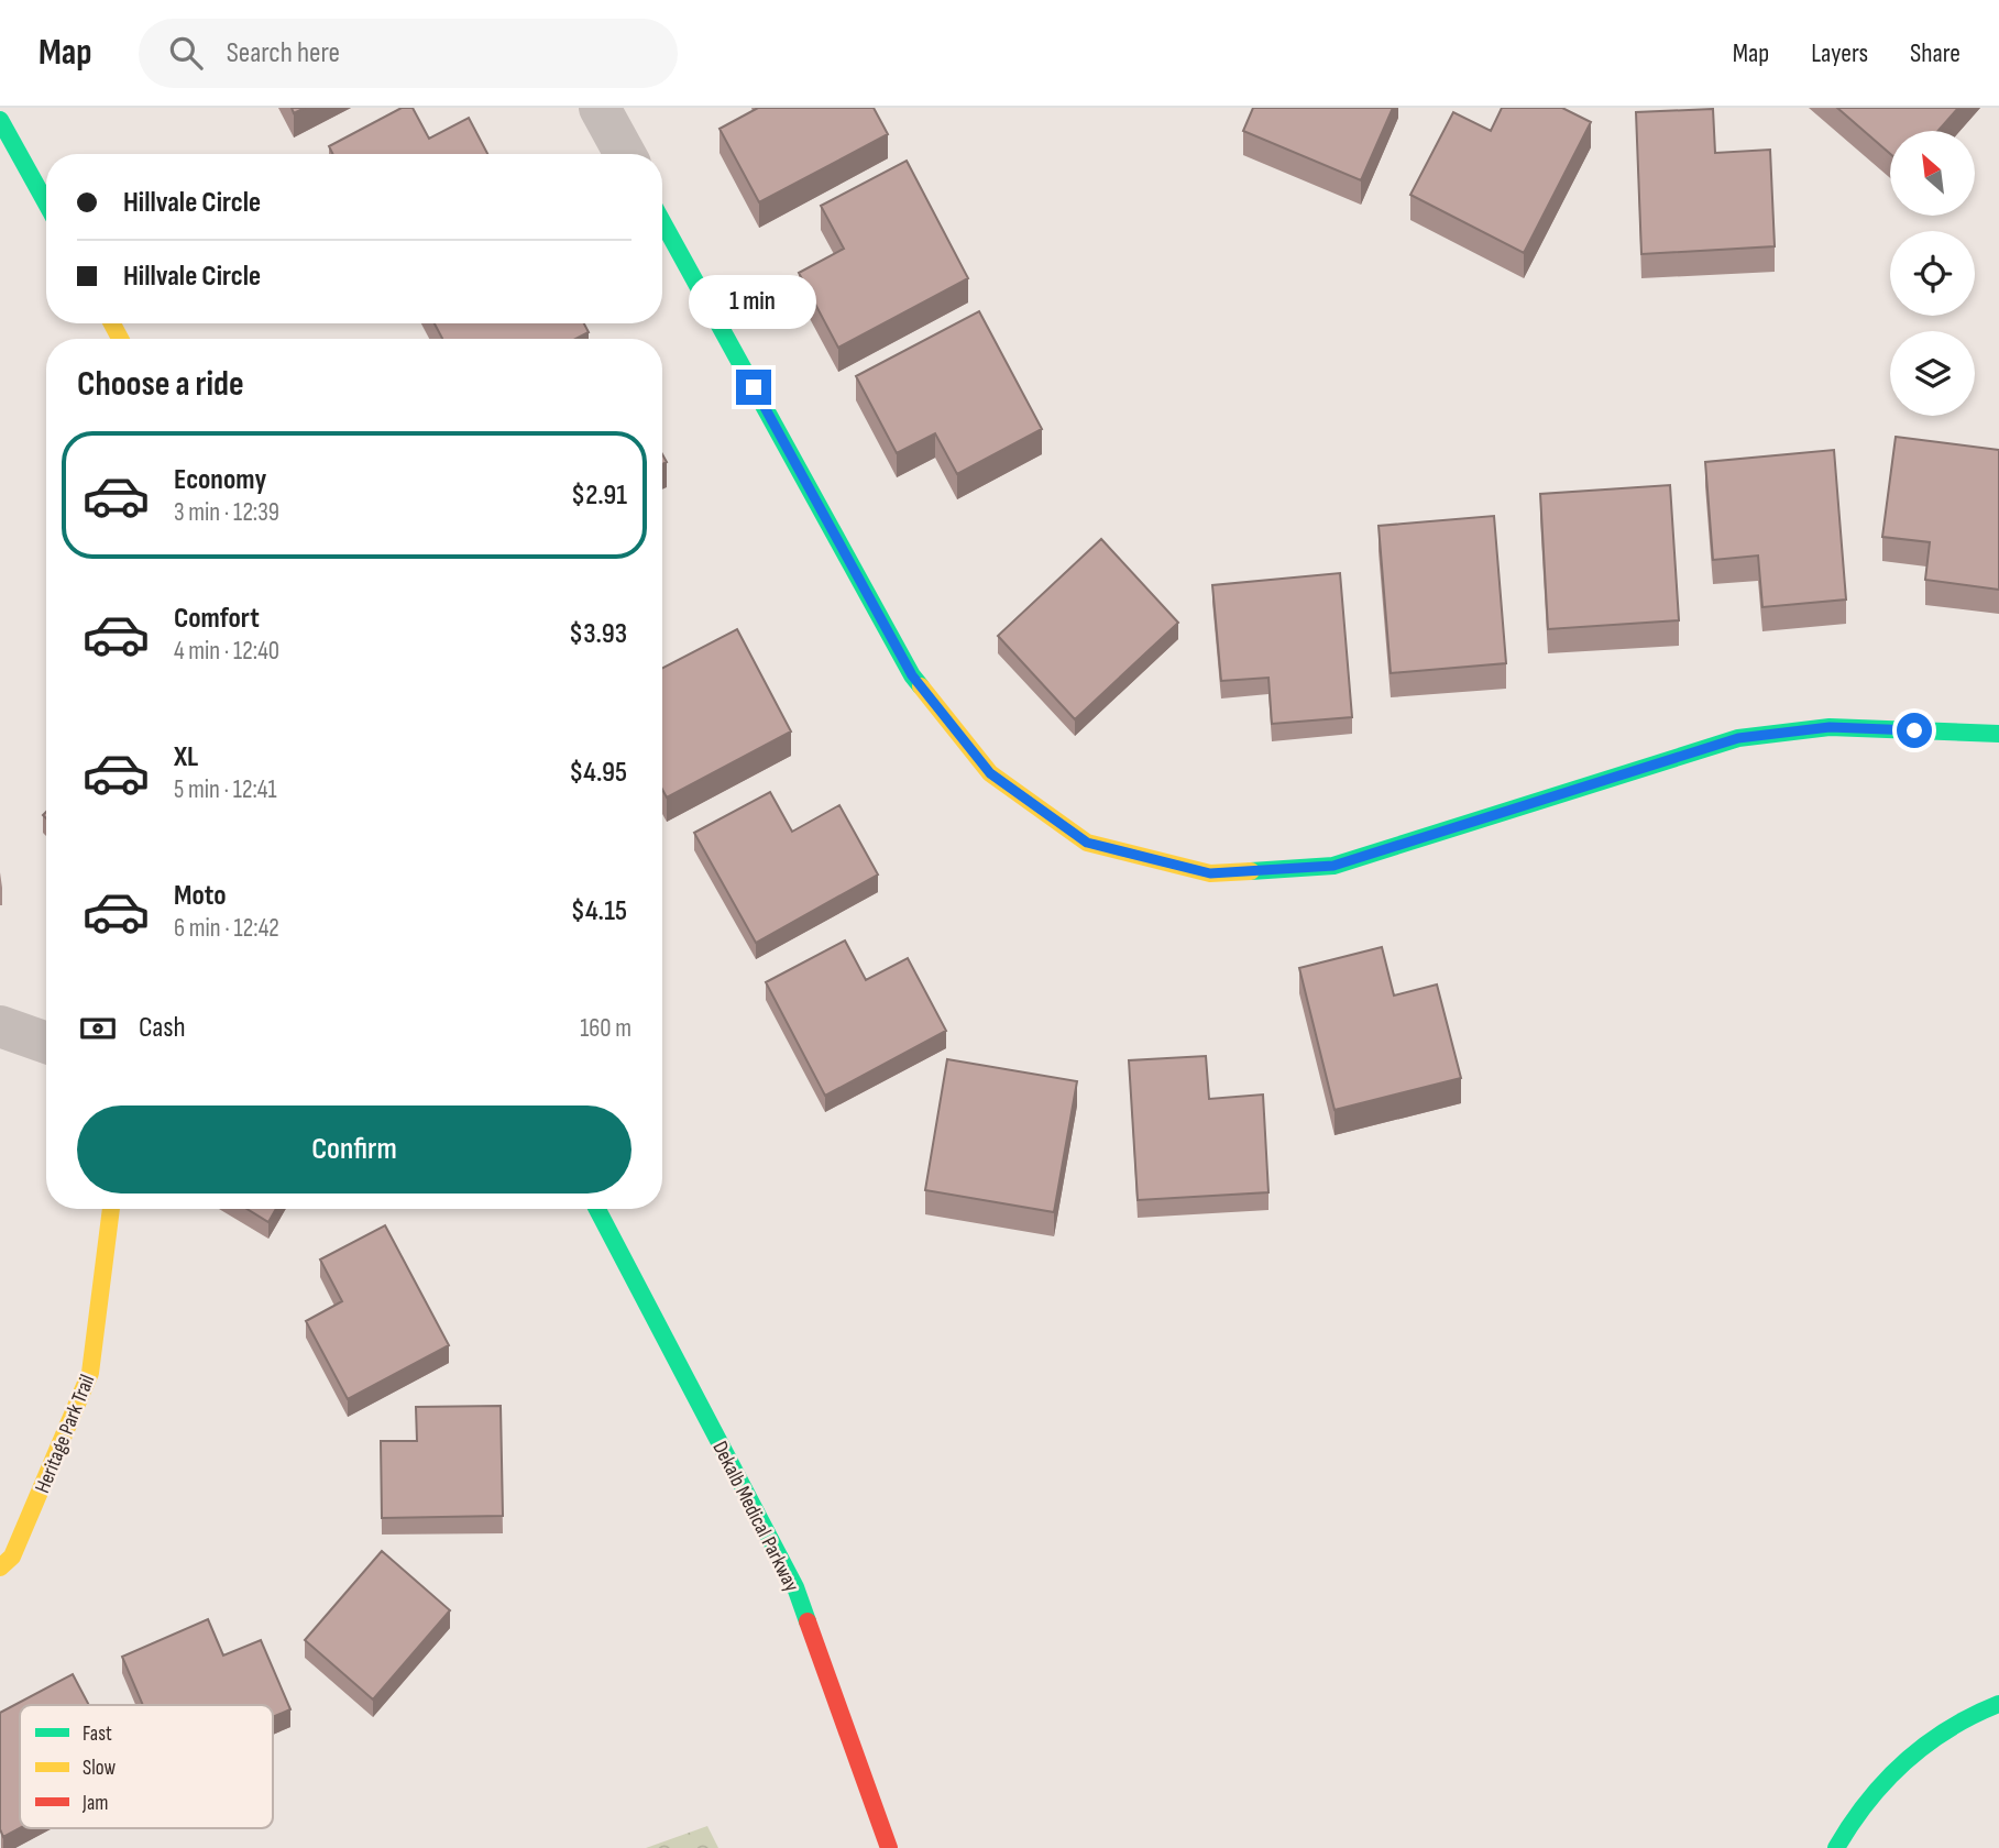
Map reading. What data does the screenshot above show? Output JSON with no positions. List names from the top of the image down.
{
  "streets": {
    "street": ["Heritage Park Trail", "Dekalb Medical Parkway"]
  },
  "legend": ["Fast", "Slow", "Jam"],
  "north": "top left",
  "page": {
    "header": "Map",
    "search": "Search here",
    "nav": ["Map", "Layers", "Share"],
    "banner": ["Hillvale Circle", "Hillvale Circle"],
    "bubble": "1 min",
    "heading": "Choose a ride",
    "list": [
      {
        "name": "Economy",
        "note": "3 min · 12:39",
        "value": "$2.91"
      },
      {
        "name": "Comfort",
        "note": "4 min · 12:40",
        "value": "$3.93"
      },
      {
        "name": "XL",
        "note": "5 min · 12:41",
        "value": "$4.95"
      },
      {
        "name": "Moto",
        "note": "6 min · 12:42",
        "value": "$4.15"
      }
    ],
    "pay": ["Cash", "160 m"],
    "buttons": "Confirm"
  }
}
